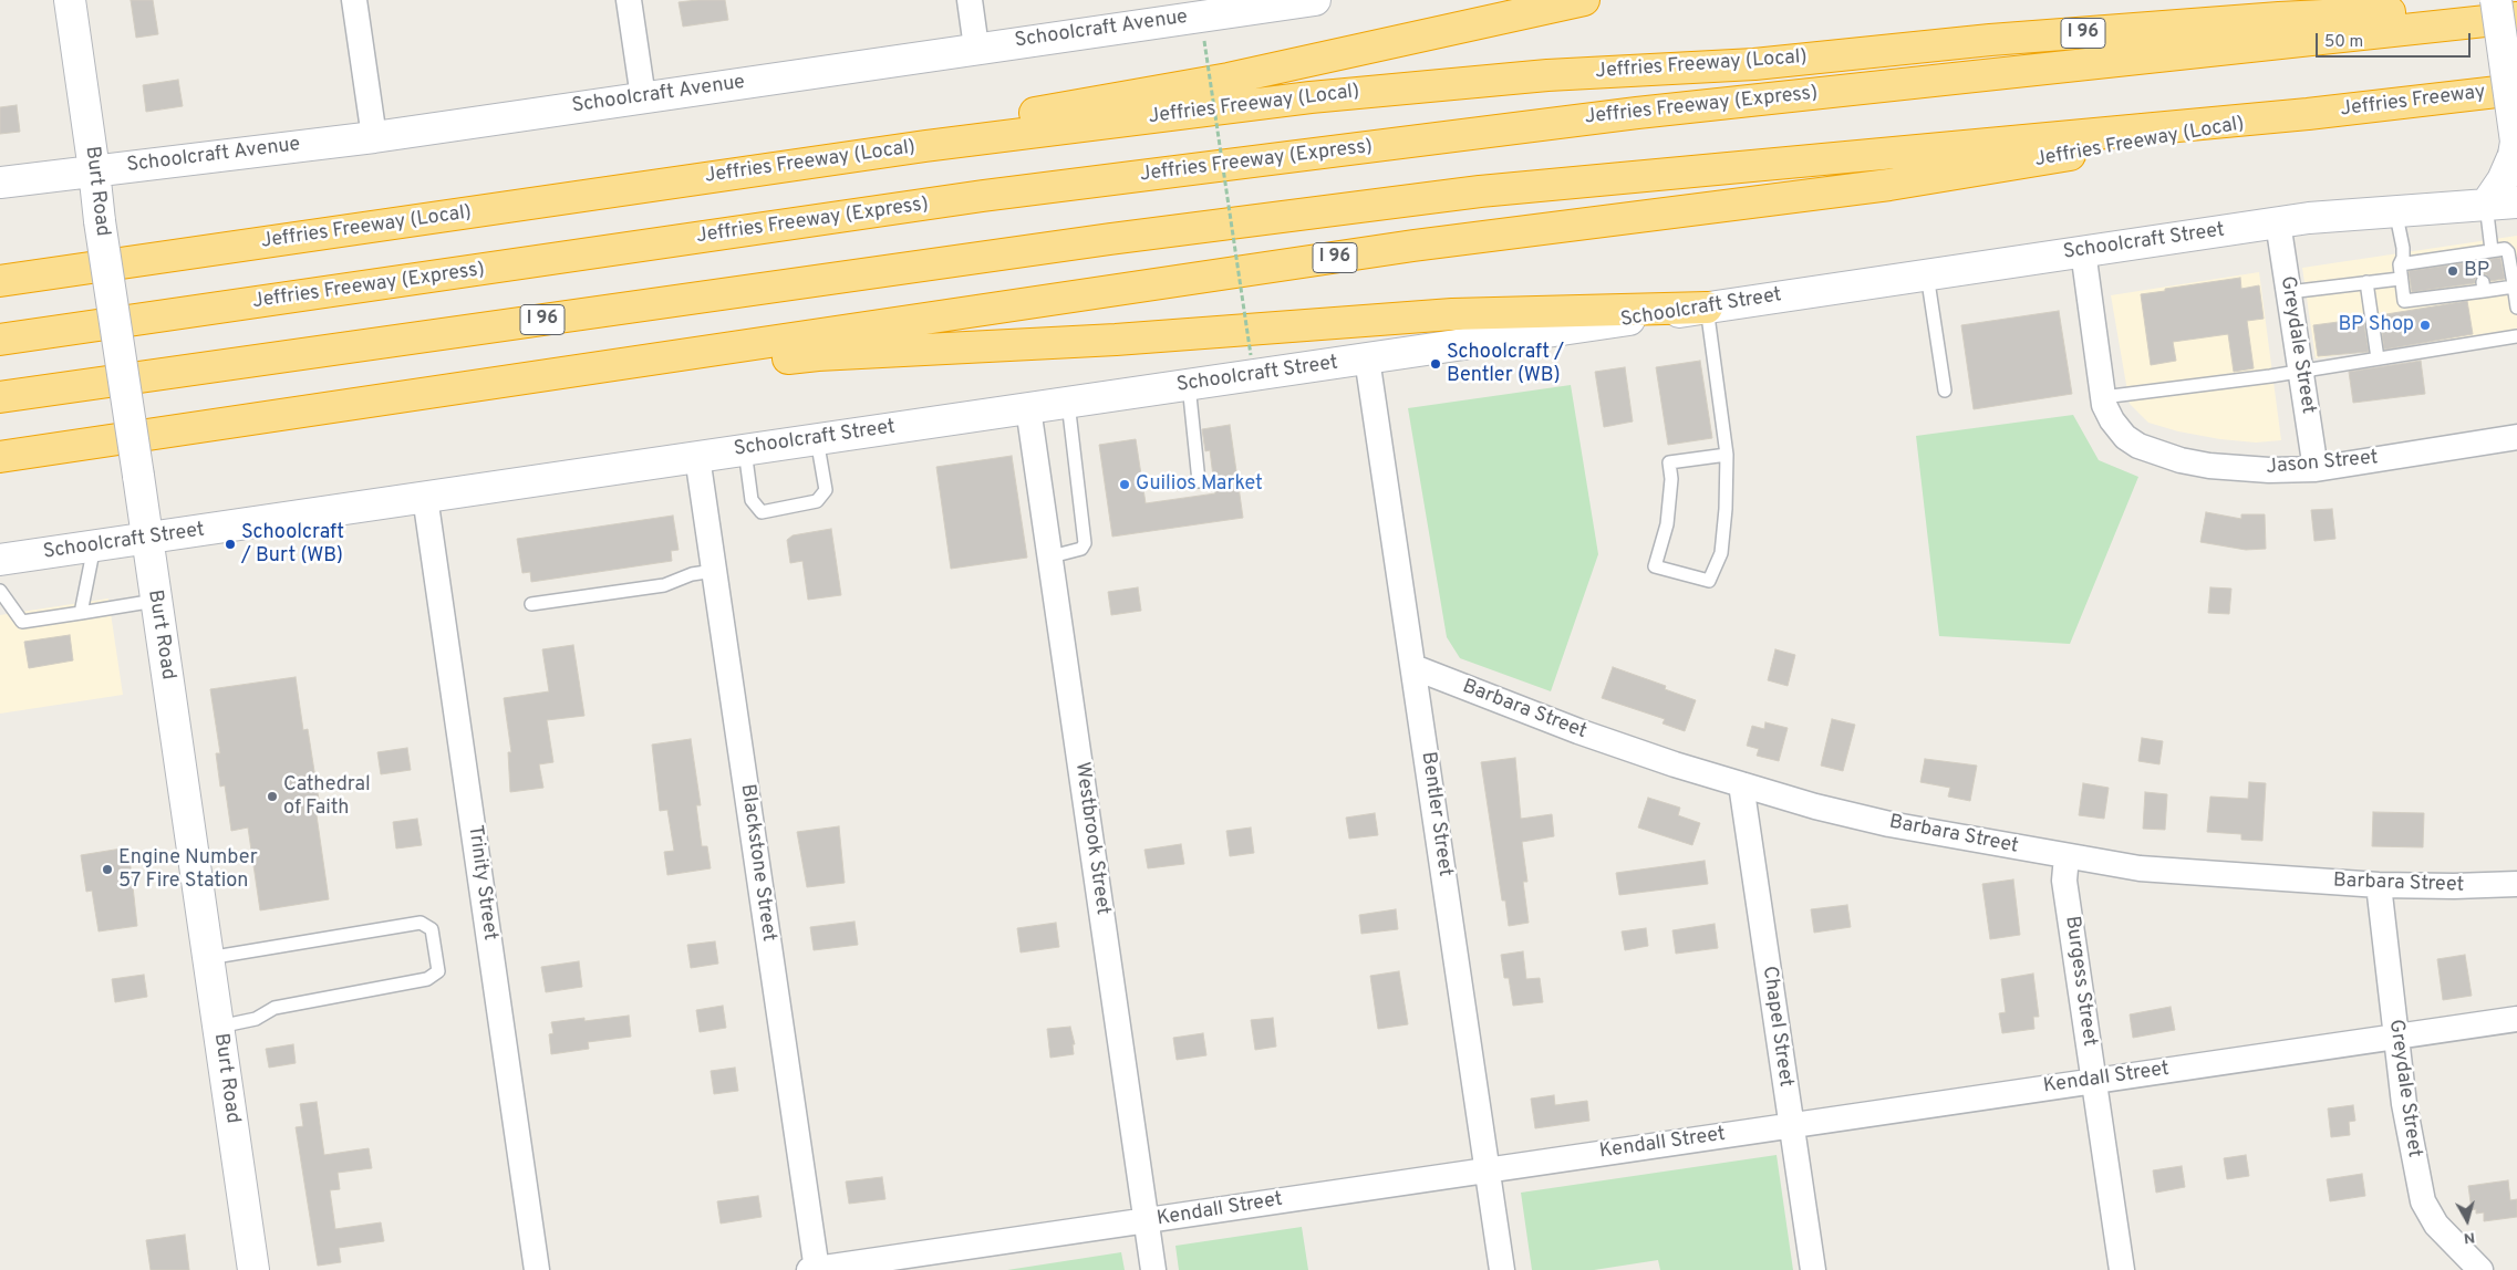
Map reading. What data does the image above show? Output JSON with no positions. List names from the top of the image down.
{
  "streets": {
    "highway": [
      "I 96",
      "Jeffries Freeway (Local)",
      "Jeffries Freeway",
      "Jeffries Freeway (Express)"
    ],
    "main road": ["Schoolcraft Avenue", "Burt Road", "Schoolcraft Street"],
    "street": [
      "Greydale Street",
      "Jason Street",
      "Barbara Street",
      "Bentler Street",
      "Westbrook Street",
      "Blackstone Street",
      "Trinity Street",
      "Burgess Street",
      "Chapel Street",
      "Kendall Street"
    ]
  },
  "crossings": [
    ["Schoolcraft Avenue", "Burt Road"],
    ["I 96", "Jeffries Freeway (Local)"],
    ["I 96", "Jeffries Freeway"],
    ["Jeffries Freeway (Local)", "Jeffries Freeway"],
    ["Burt Road", "Schoolcraft Street"],
    ["Schoolcraft Street", "Greydale Street"],
    ["Schoolcraft Street", "Jason Street"],
    ["Schoolcraft Street", "Bentler Street"],
    ["Schoolcraft Street", "Westbrook Street"],
    ["Schoolcraft Street", "Blackstone Street"],
    ["Schoolcraft Street", "Trinity Street"],
    ["Greydale Street", "Jason Street"],
    ["Greydale Street", "Barbara Street"],
    ["Greydale Street", "Kendall Street"],
    ["Barbara Street", "Bentler Street"],
    ["Barbara Street", "Burgess Street"],
    ["Barbara Street", "Chapel Street"],
    ["Bentler Street", "Kendall Street"],
    ["Westbrook Street", "Kendall Street"],
    ["Blackstone Street", "Kendall Street"],
    ["Burgess Street", "Kendall Street"],
    ["Chapel Street", "Kendall Street"]
  ],
  "places": [
    "BP",
    "BP Shop",
    "Schoolcraft / Bentler (WB)",
    "Guilios Market",
    "Schoolcraft / Burt (WB)",
    "Cathedral of Faith",
    "Engine Number 57 Fire Station"
  ],
  "scale_bar": "50 m",
  "north": "bottom"
}
